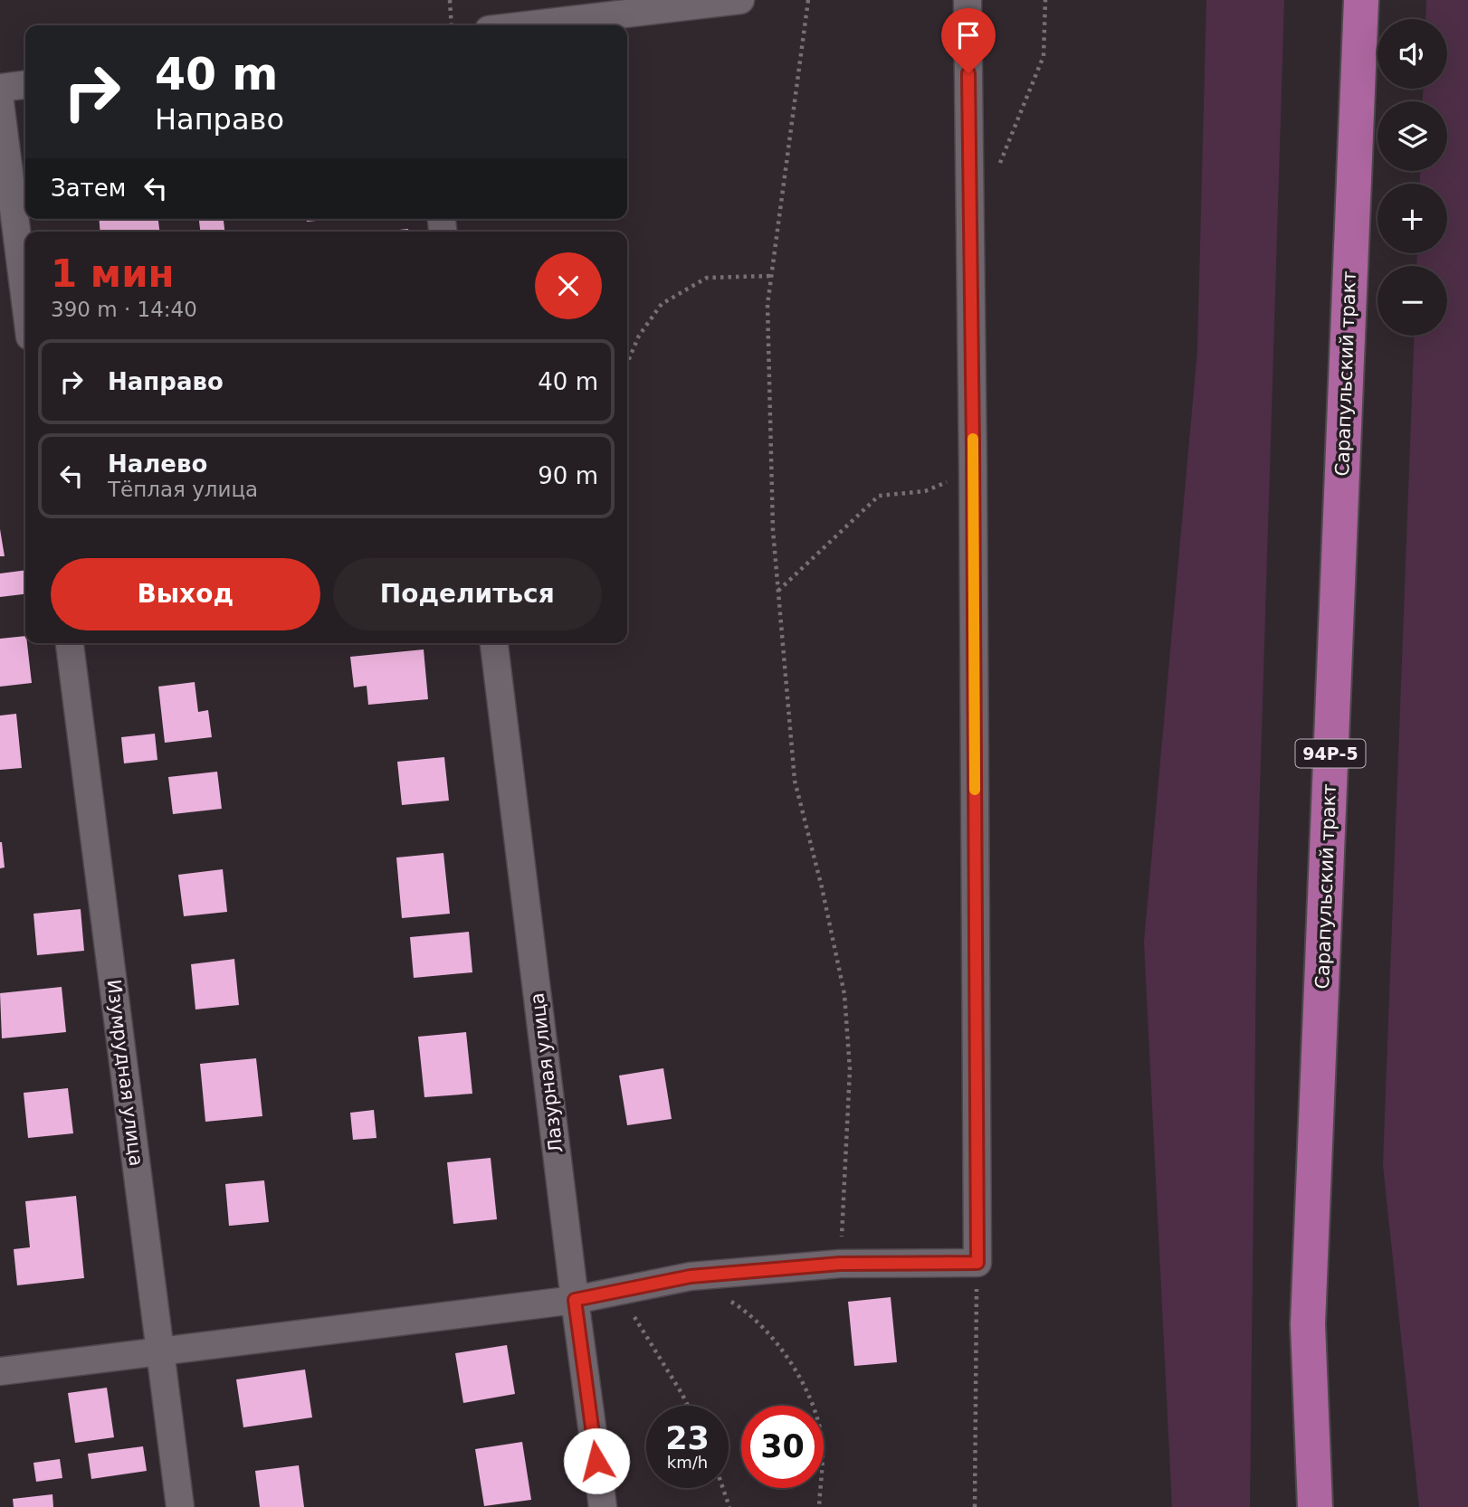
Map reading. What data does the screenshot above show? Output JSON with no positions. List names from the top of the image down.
{
  "streets": {
    "main road": ["Сарапульский тракт", "94Р-5"],
    "street": ["Изумрудная улица", "Лазурная улица"]
  },
  "page": {
    "map_buttons": ["+", "−"],
    "turn": ["40 m", "Направо"],
    "then": "Затем",
    "heading": ["1 мин", "390 m · 14:40"],
    "list": [
      {
        "name": "Направо",
        "value": "40 m"
      },
      {
        "name": "Налево",
        "note": "Тёплая улица",
        "value": "90 m"
      }
    ],
    "buttons": ["Выход", "Поделиться"],
    "speed": "23 km/h",
    "limit": "30"
  }
}
